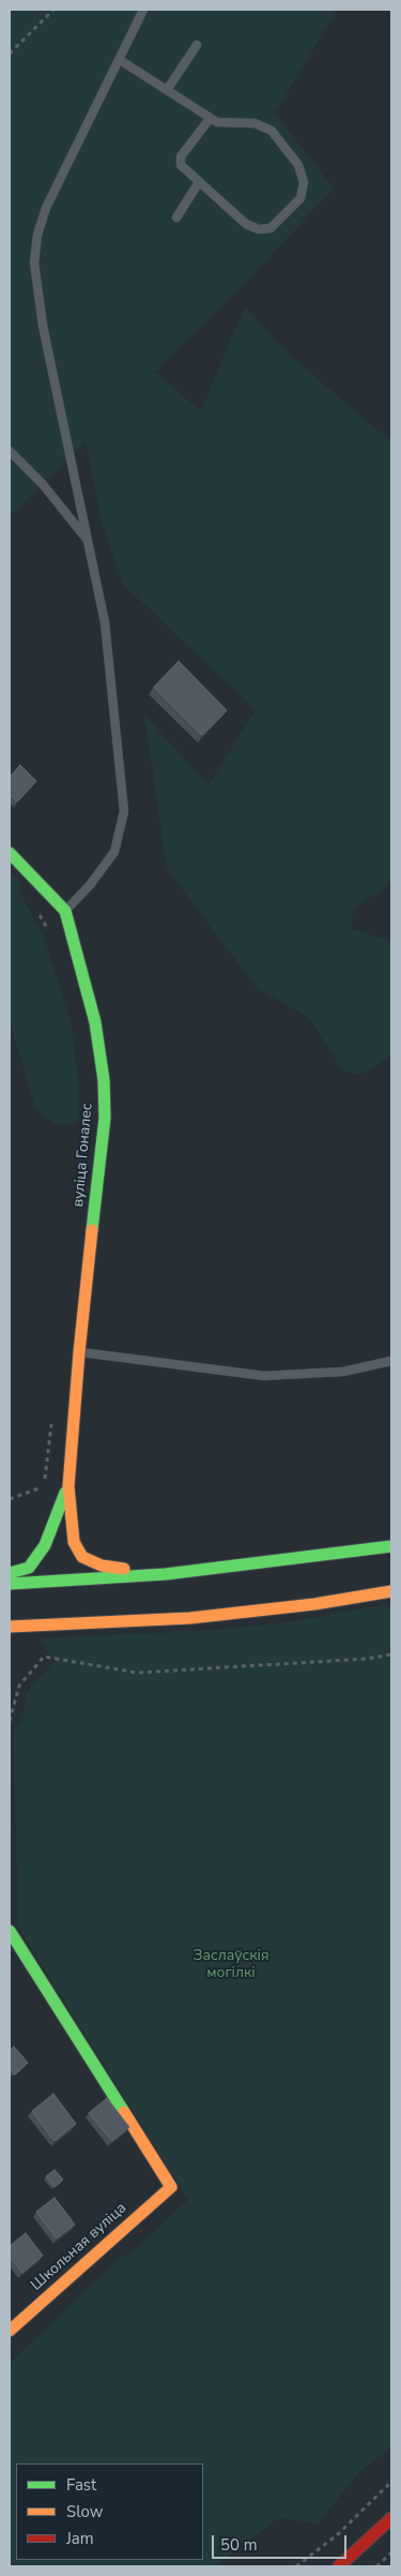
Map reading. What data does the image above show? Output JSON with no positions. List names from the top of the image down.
{
  "streets": {
    "main road": ["вуліца Гоналес", "Школьная вуліца"]
  },
  "parks": ["Заслаўскія могілкі"],
  "legend": ["Fast", "Slow", "Jam"],
  "scale_bar": "50 m"
}
